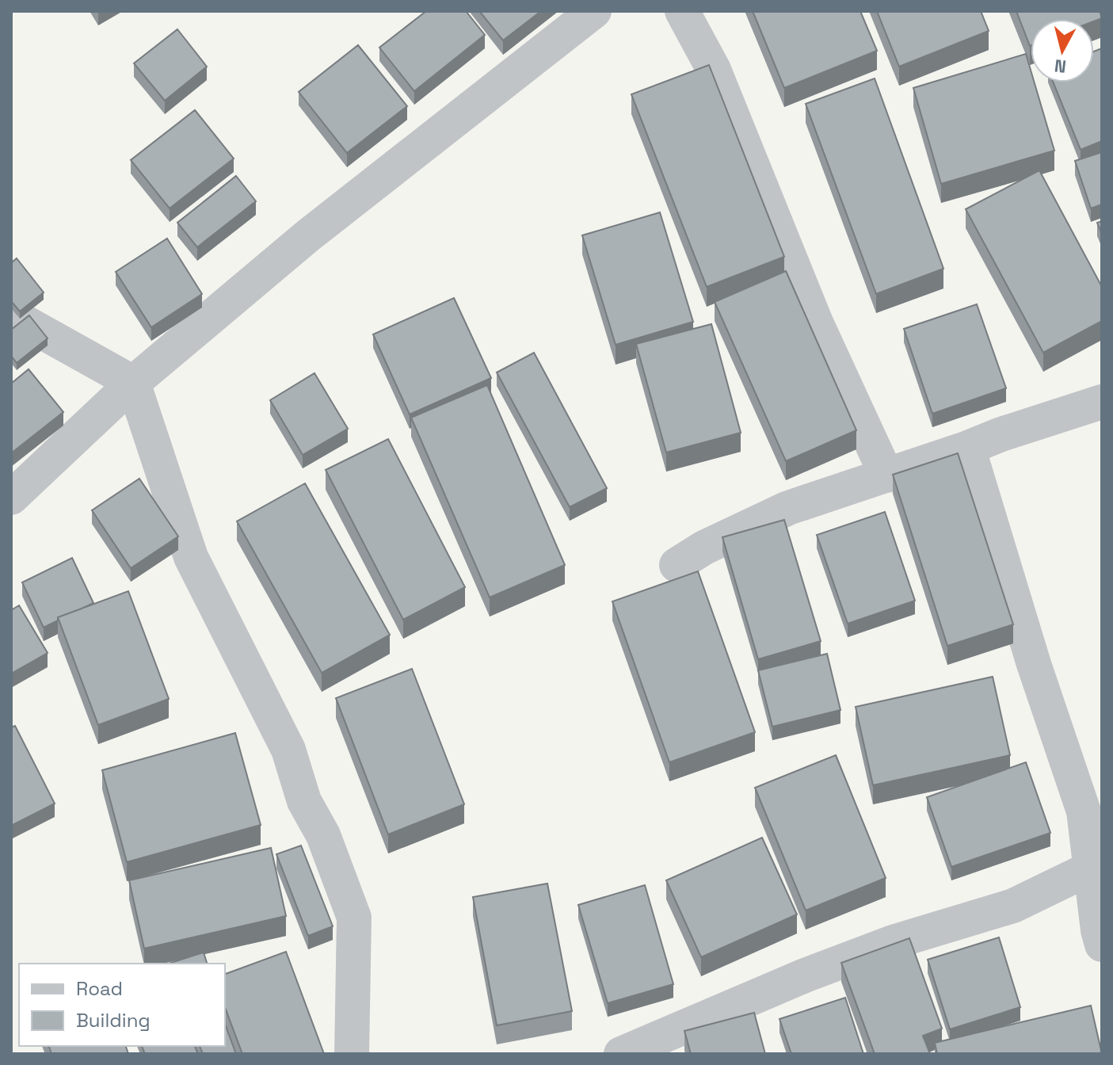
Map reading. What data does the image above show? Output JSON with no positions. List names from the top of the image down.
{
  "legend": ["Road", "Building"],
  "north": "bottom"
}
